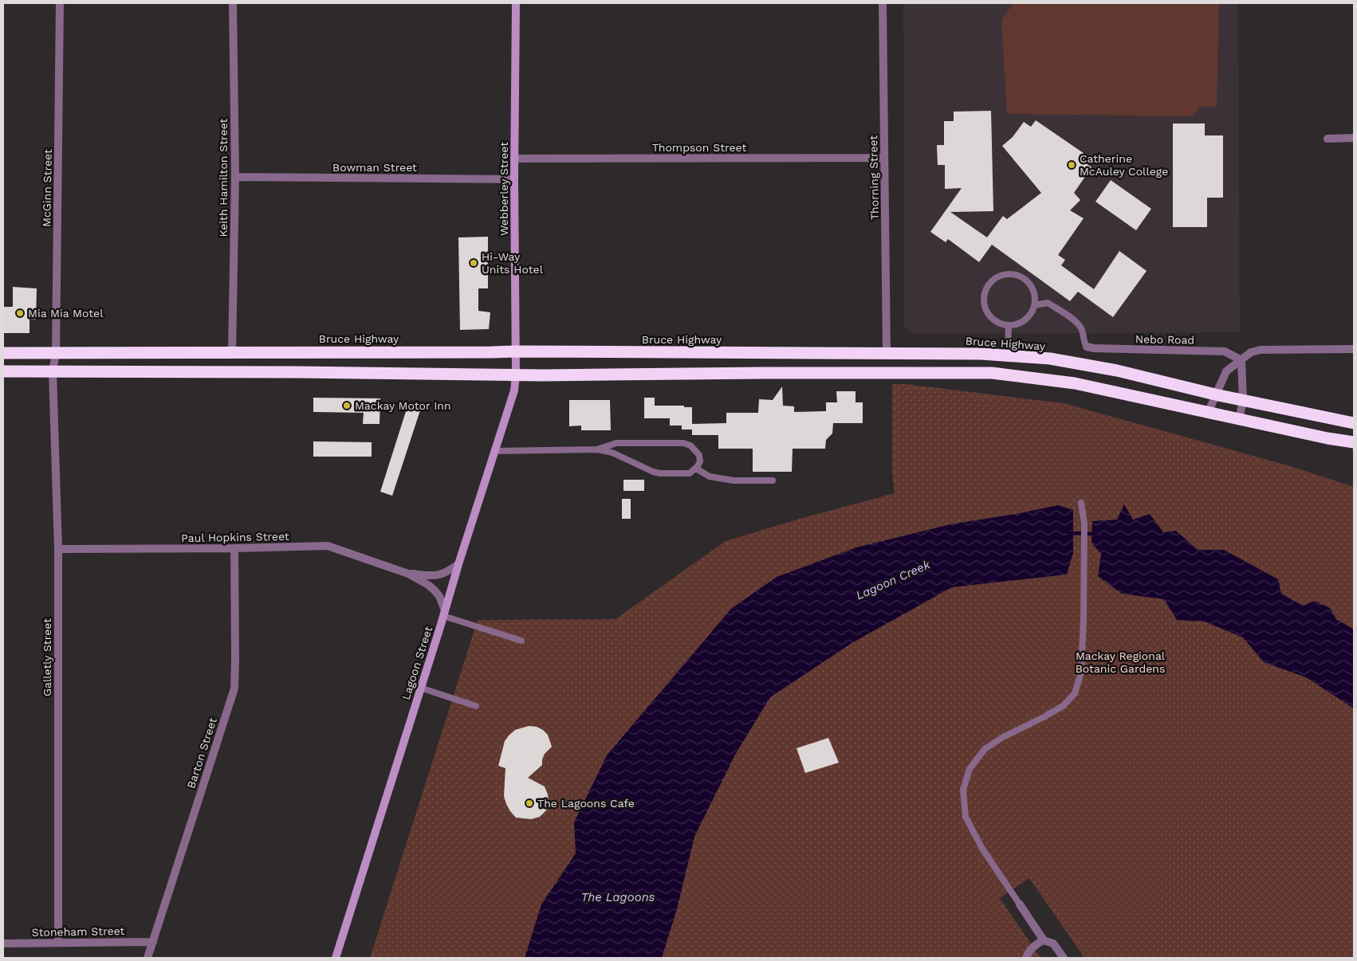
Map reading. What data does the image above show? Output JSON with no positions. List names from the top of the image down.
{
  "streets": {
    "highway": ["Bruce Highway"],
    "main road": ["Webberley Street", "Lagoon Street"],
    "street": [
      "Thompson Street",
      "Bowman Street",
      "Keith Hamilton Street",
      "Thorning Street",
      "McGinn Street",
      "Nebo Road",
      "Paul Hopkins Street",
      "Galletly Street",
      "Barton Street",
      "Stoneham Street"
    ]
  },
  "crossings": [
    ["Thompson Street", "Thorning Street"],
    ["Thompson Street", "Webberley Street"],
    ["Bowman Street", "Keith Hamilton Street"],
    ["Bowman Street", "Webberley Street"],
    ["Keith Hamilton Street", "Bruce Highway"],
    ["Thorning Street", "Bruce Highway"],
    ["McGinn Street", "Bruce Highway"],
    ["McGinn Street", "Galletly Street"],
    ["Webberley Street", "Bruce Highway"],
    ["Webberley Street", "Lagoon Street"],
    ["Paul Hopkins Street", "Galletly Street"],
    ["Paul Hopkins Street", "Lagoon Street"],
    ["Paul Hopkins Street", "Barton Street"],
    ["Galletly Street", "Stoneham Street"],
    ["Barton Street", "Stoneham Street"]
  ],
  "water": ["Lagoon Creek", "The Lagoons"],
  "parks": ["Mackay Regional Botanic Gardens"],
  "places": [
    "Catherine McAuley College",
    "Hi-Way Units Hotel",
    "Mia Mia Motel",
    "Mackay Motor Inn",
    "The Lagoons Cafe"
  ]
}
